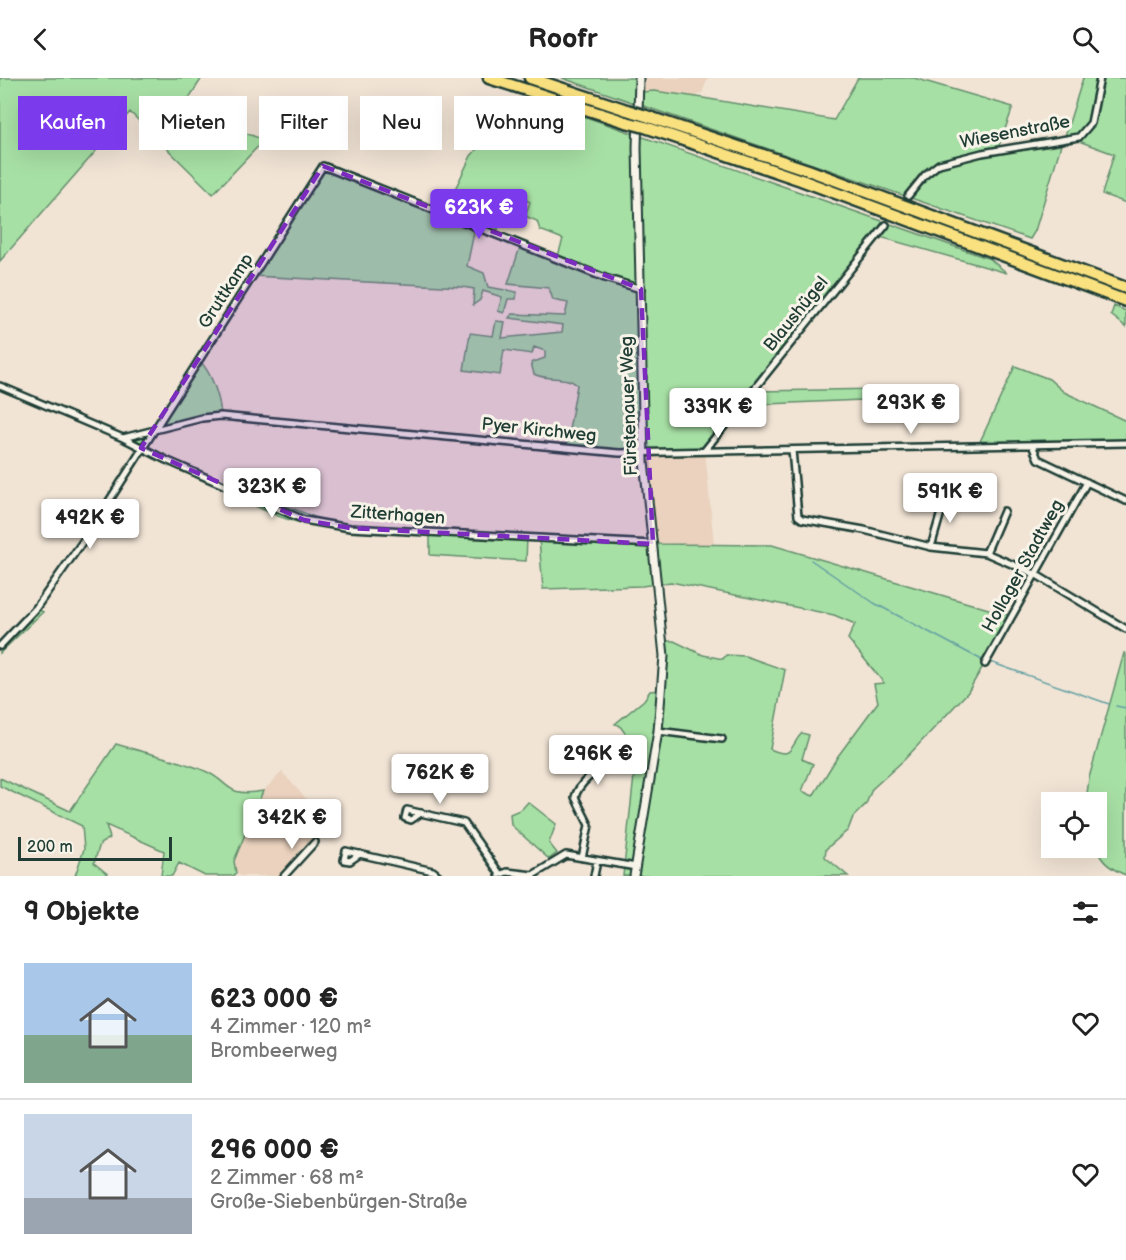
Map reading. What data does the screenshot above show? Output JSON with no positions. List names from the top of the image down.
{
  "streets": {
    "street": [
      "Wiesenstraße",
      "Gruttkamp",
      "Blaushügel",
      "Fürstenauer Weg",
      "Pyer Kirchweg",
      "Zitterhagen",
      "Hollager Stadtweg"
    ]
  },
  "crossings": [
    ["Gruttkamp", "Fürstenauer Weg"],
    ["Gruttkamp", "Pyer Kirchweg"],
    ["Gruttkamp", "Zitterhagen"],
    ["Blaushügel", "Pyer Kirchweg"],
    ["Fürstenauer Weg", "Pyer Kirchweg"],
    ["Fürstenauer Weg", "Zitterhagen"],
    ["Pyer Kirchweg", "Zitterhagen"]
  ],
  "scale_bar": "200 m",
  "page": {
    "header": "Roofr",
    "chip": [
      "Kaufen",
      "Mieten",
      "Filter",
      "Neu",
      "Wohnung"
    ],
    "price": [
      "623K €",
      "293K €",
      "339K €",
      "323K €",
      "591K €",
      "492K €",
      "296K €",
      "762K €",
      "342K €"
    ],
    "scale": "200 m",
    "heading": "9 Objekte",
    "list": [
      {
        "name": "623 000 €",
        "note": "4 Zimmer · 120 m² · Brombeerweg"
      },
      {
        "name": "296 000 €",
        "note": "2 Zimmer · 68 m² · Große-Siebenbürgen-Straße"
      }
    ]
  }
}
